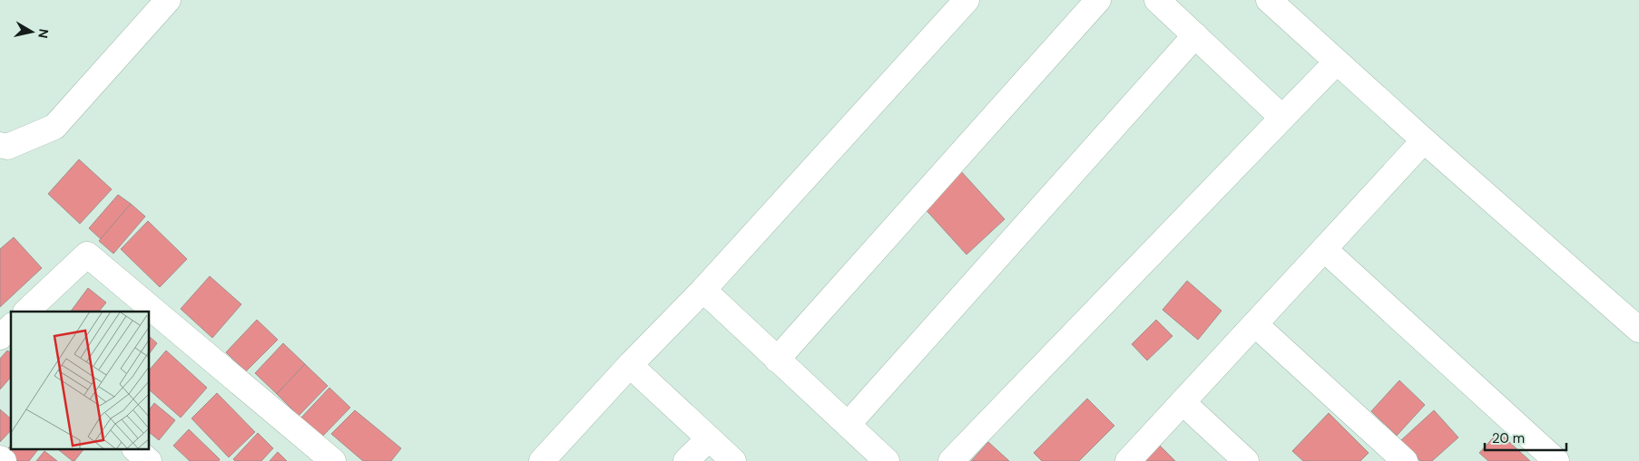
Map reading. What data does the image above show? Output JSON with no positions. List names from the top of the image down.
{
  "scale_bar": "20 m",
  "north": "right"
}
